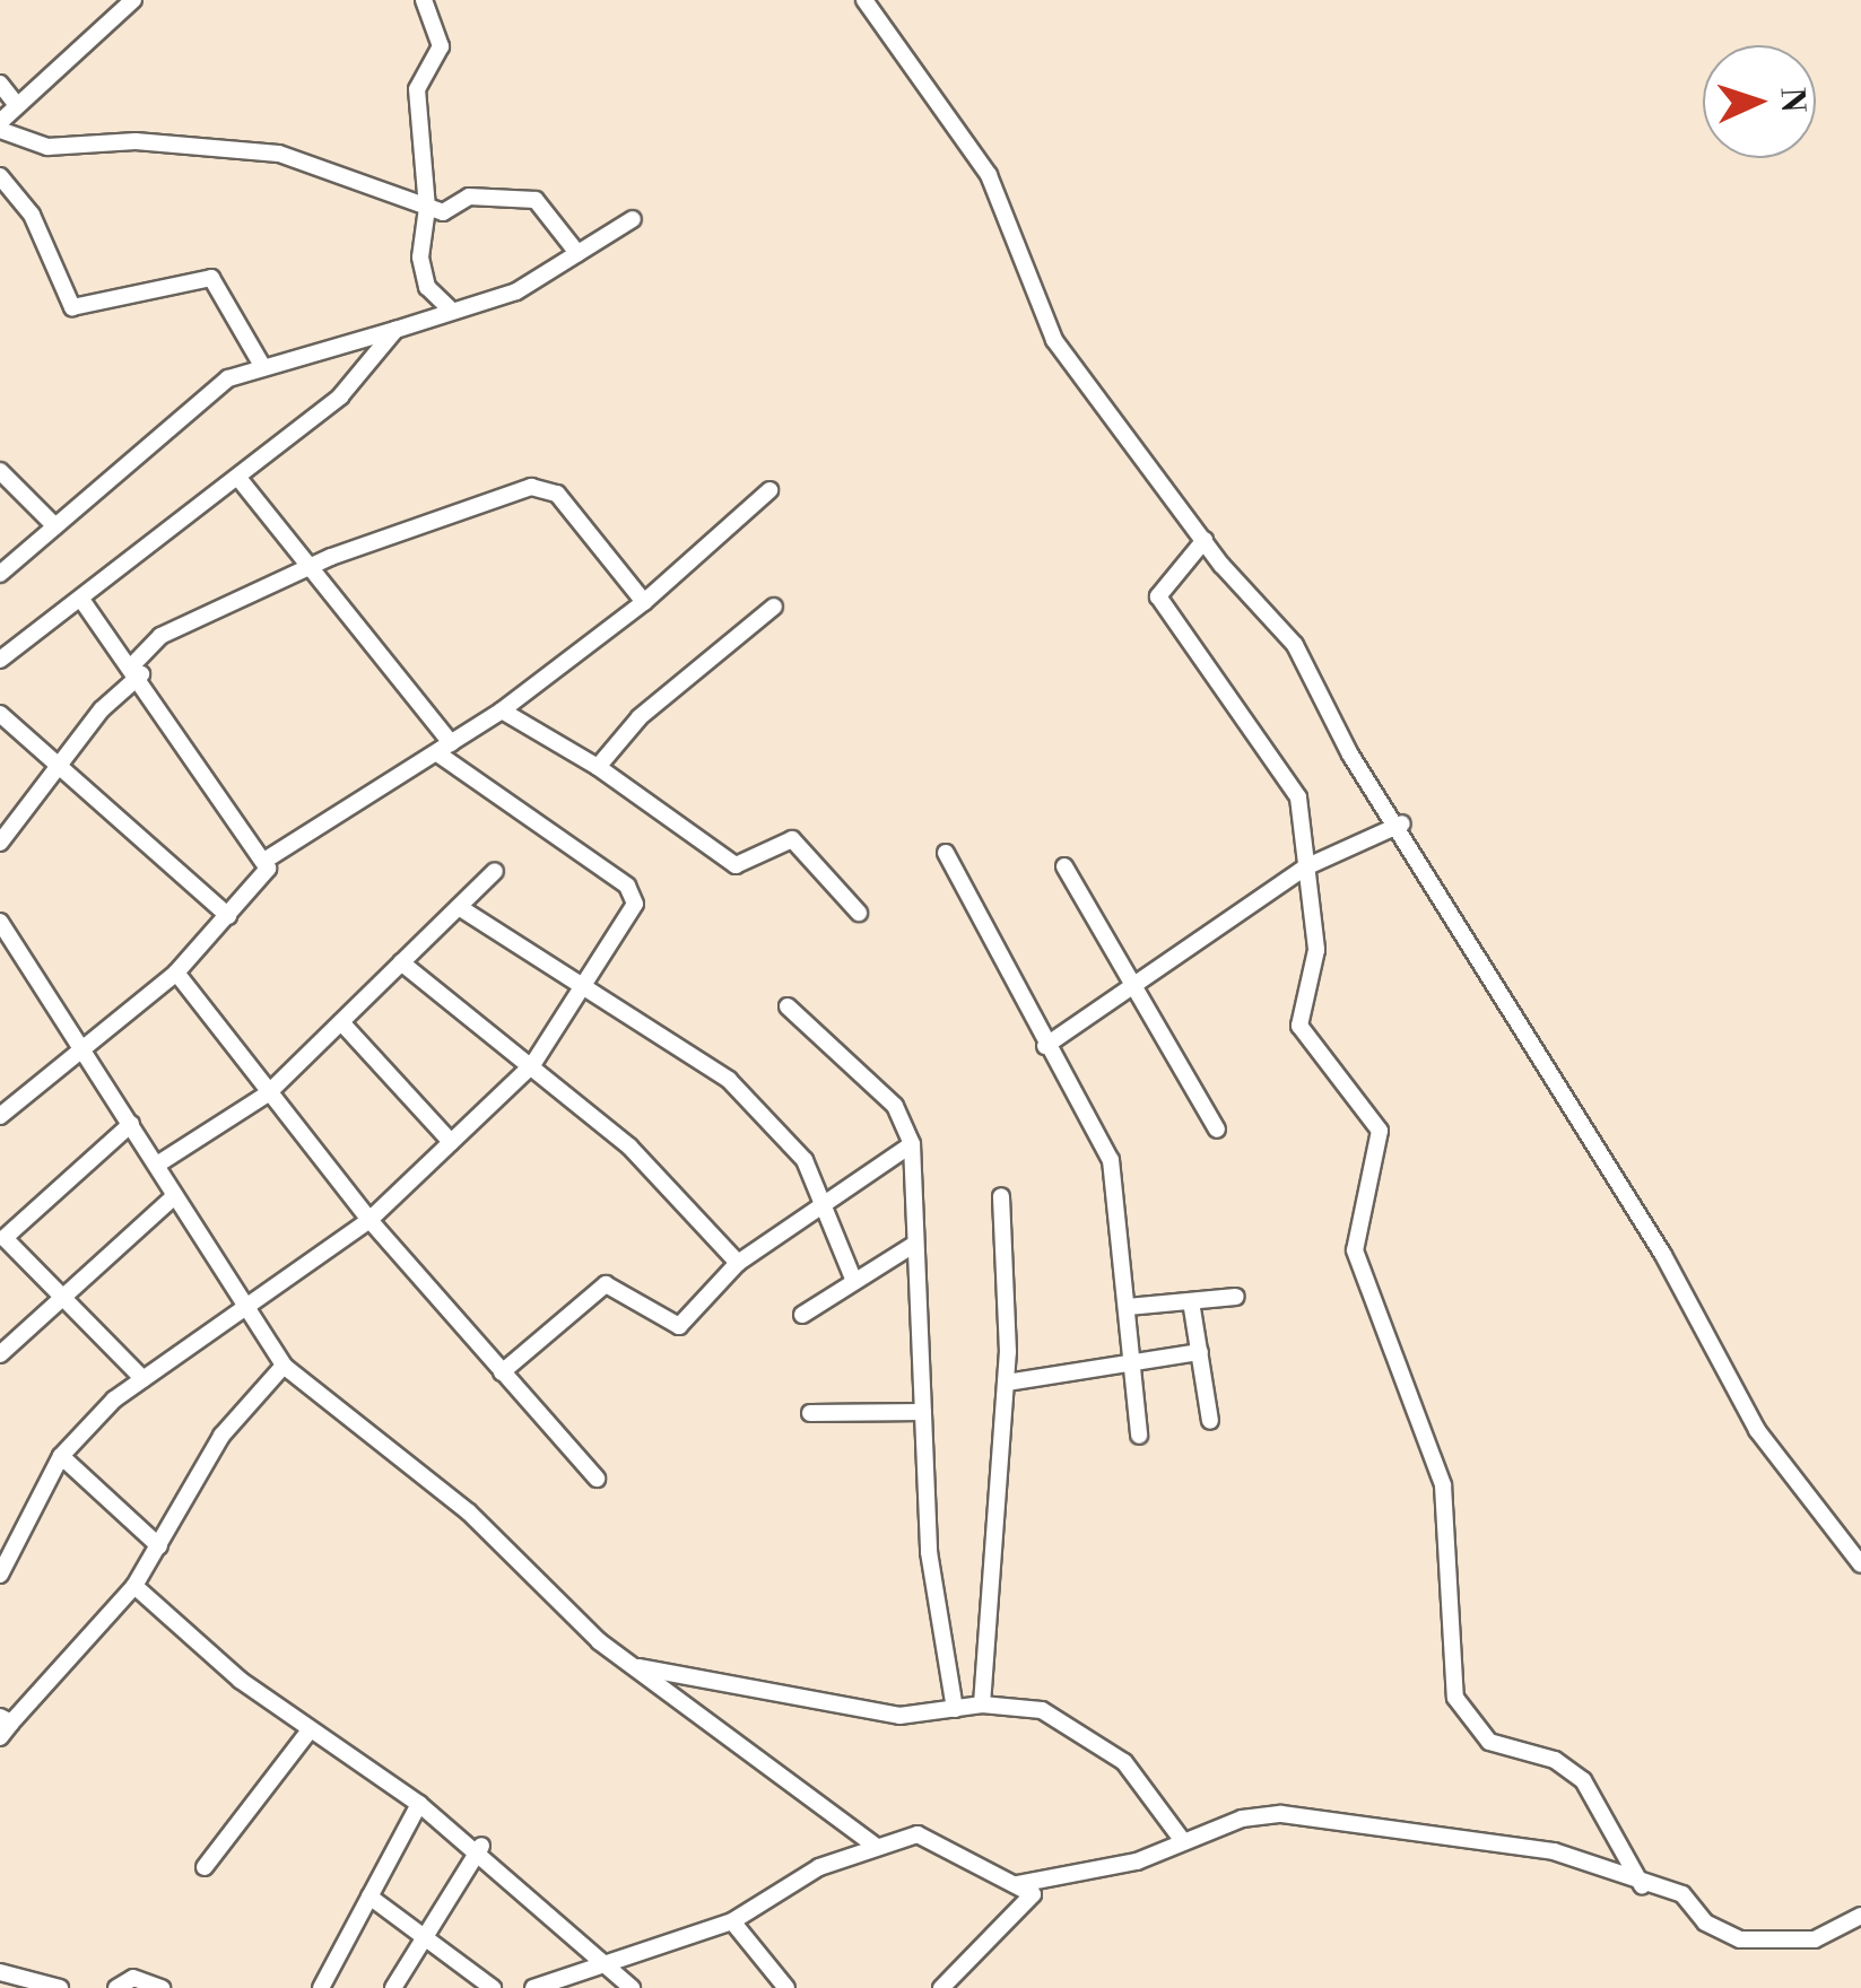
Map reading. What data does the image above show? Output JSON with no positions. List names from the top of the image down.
{
  "north": "right"
}
